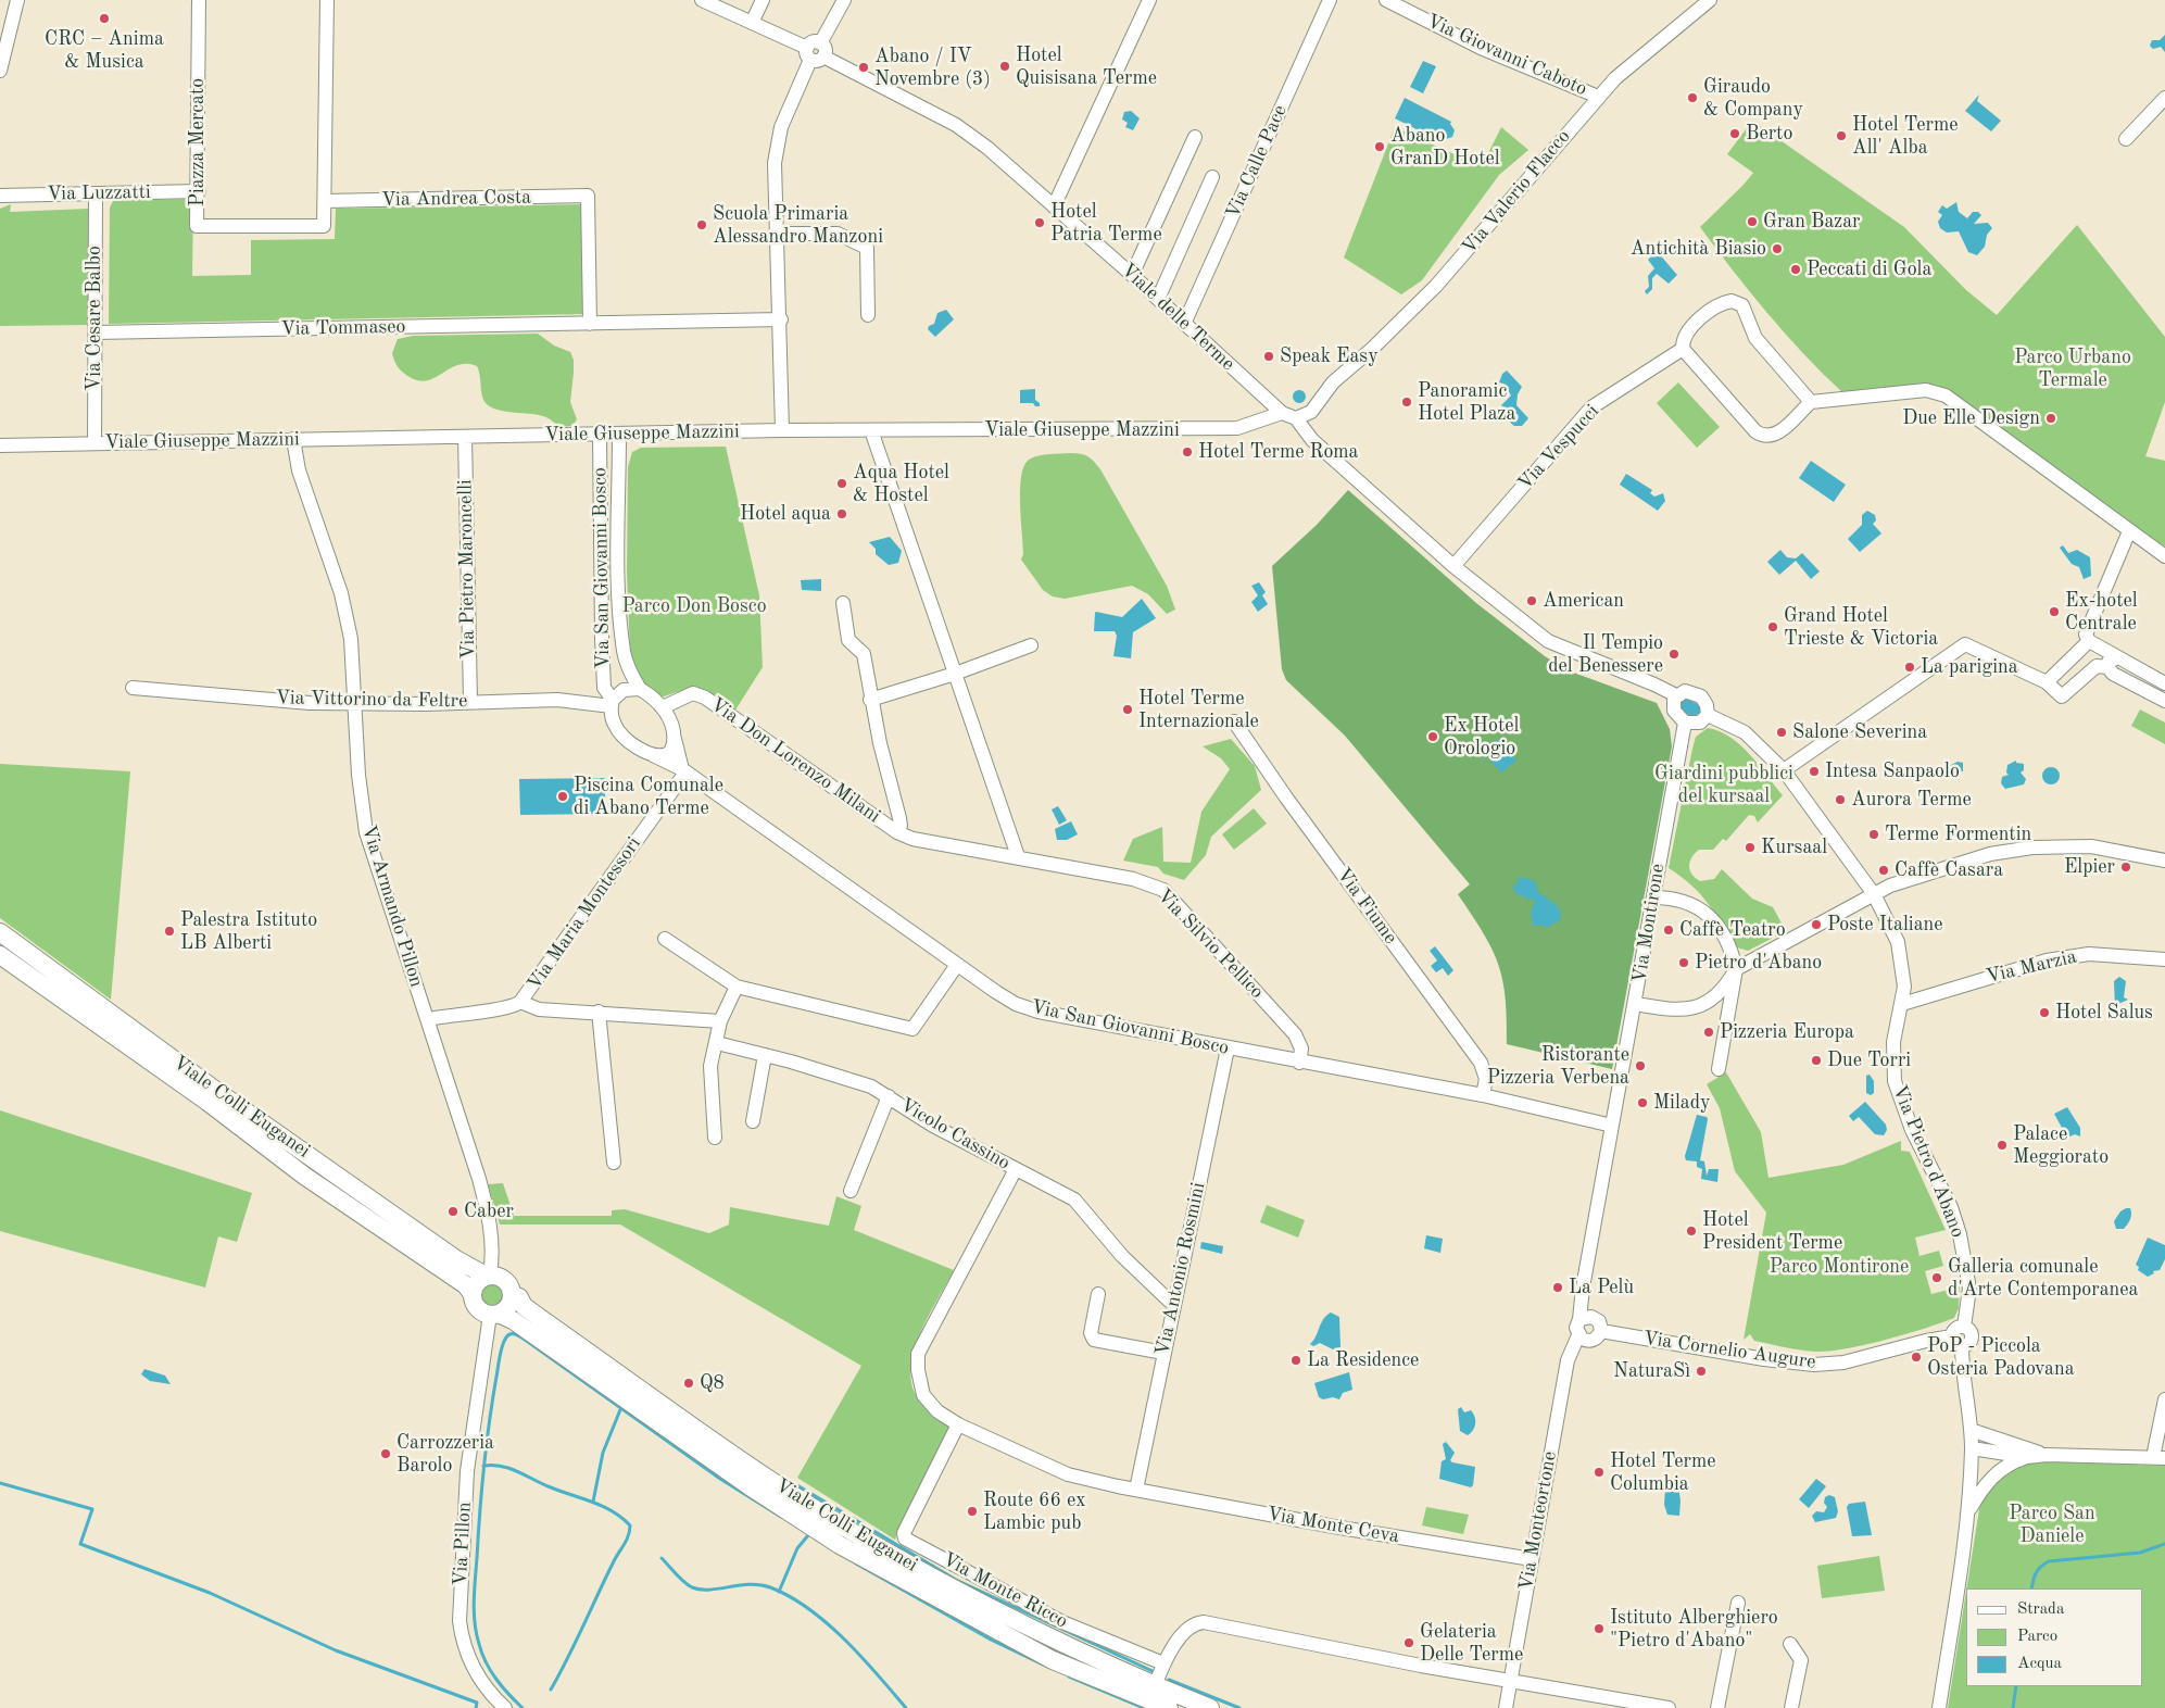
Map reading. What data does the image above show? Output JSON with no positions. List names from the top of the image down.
{
  "streets": {
    "main road": ["Viale Colli Euganei"],
    "street": [
      "Via Giovanni Caboto",
      "Piazza Mercato",
      "Via Calle Pace",
      "Via Valerio Flacco",
      "Via Luzzatti",
      "Via Andrea Costa",
      "Viale delle Terme",
      "Via Cesare Balbo",
      "Via Tommaseo",
      "Viale Giuseppe Mazzini",
      "Via Vespucci",
      "Via San Giovanni Bosco",
      "Via Pietro Maroncelli",
      "Via Vittorino da Feltre",
      "Via Don Lorenzo Milani",
      "Via Armando Pillon",
      "Via Fiume",
      "Via Maria Montessori",
      "Via Montirone",
      "Via Silvio Pellico",
      "Via Marzia",
      "Vicolo Cassino",
      "Via Pietro d'Abano",
      "Via Antonio Rosmini",
      "Via Cornelio Augure",
      "Via Monteortone",
      "Via Monte Ceva",
      "Via Pillon",
      "Via Monte Ricco"
    ]
  },
  "crossings": [
    ["Via Giovanni Caboto", "Via Valerio Flacco"],
    ["Piazza Mercato", "Via Luzzatti"],
    ["Piazza Mercato", "Via Andrea Costa"],
    ["Via Calle Pace", "Viale delle Terme"],
    ["Via Luzzatti", "Via Cesare Balbo"],
    ["Via Andrea Costa", "Via Tommaseo"],
    ["Viale delle Terme", "Viale Giuseppe Mazzini"],
    ["Via Cesare Balbo", "Via Tommaseo"],
    ["Via Cesare Balbo", "Viale Giuseppe Mazzini"],
    ["Viale Giuseppe Mazzini", "Via San Giovanni Bosco"],
    ["Viale Giuseppe Mazzini", "Via Pietro Maroncelli"],
    ["Viale Giuseppe Mazzini", "Via Armando Pillon"],
    ["Via San Giovanni Bosco", "Via Vittorino da Feltre"],
    ["Via San Giovanni Bosco", "Via Don Lorenzo Milani"],
    ["Via San Giovanni Bosco", "Via Fiume"],
    ["Via San Giovanni Bosco", "Via Maria Montessori"],
    ["Via San Giovanni Bosco", "Via Montirone"],
    ["Via San Giovanni Bosco", "Via Silvio Pellico"],
    ["Via San Giovanni Bosco", "Via Antonio Rosmini"],
    ["Via San Giovanni Bosco", "Via Monteortone"],
    ["Via Pietro Maroncelli", "Via Vittorino da Feltre"],
    ["Via Vittorino da Feltre", "Via Don Lorenzo Milani"],
    ["Via Vittorino da Feltre", "Via Armando Pillon"],
    ["Via Don Lorenzo Milani", "Via Silvio Pellico"],
    ["Via Armando Pillon", "Viale Colli Euganei"],
    ["Via Armando Pillon", "Via Pillon"],
    ["Via Montirone", "Via Pietro d'Abano"],
    ["Via Montirone", "Via Monteortone"],
    ["Via Marzia", "Via Pietro d'Abano"],
    ["Viale Colli Euganei", "Via Pillon"],
    ["Vicolo Cassino", "Via Antonio Rosmini"],
    ["Vicolo Cassino", "Via Monte Ceva"],
    ["Via Pietro d'Abano", "Via Cornelio Augure"],
    ["Via Antonio Rosmini", "Via Monte Ceva"],
    ["Via Cornelio Augure", "Via Monteortone"],
    ["Via Monteortone", "Via Monte Ceva"],
    ["Via Monte Ceva", "Via Monte Ricco"]
  ],
  "parks": [
    "Parco Urbano Termale",
    "Parco Don Bosco",
    "Giardini pubblici del kursaal",
    "Parco Montirone",
    "Parco San Daniele"
  ],
  "places": [
    "CRC – Anima & Musica",
    "Hotel Quisisana Terme",
    "Abano / IV Novembre (3)",
    "Giraudo & Company",
    "Berto",
    "Hotel Terme All' Alba",
    "Abano GranD Hotel",
    "Gran Bazar",
    "Hotel Patria Terme",
    "Scuola Primaria Alessandro Manzoni",
    "Antichità Biasio",
    "Peccati di Gola",
    "Speak Easy",
    "Panoramic Hotel Plaza",
    "Due Elle Design",
    "Hotel Terme Roma",
    "Aqua Hotel & Hostel",
    "Hotel aqua",
    "American",
    "Ex-hotel Centrale",
    "Grand Hotel Trieste & Victoria",
    "Il Tempio del Benessere",
    "La parigina",
    "Hotel Terme Internazionale",
    "Salone Severina",
    "Ex Hotel Orologio",
    "Intesa Sanpaolo",
    "Piscina Comunale di Abano Terme",
    "Aurora Terme",
    "Terme Formentin",
    "Kursaal",
    "Elpier",
    "Caffè Casara",
    "Poste Italiane",
    "Caffè Teatro",
    "Palestra Istituto LB Alberti",
    "Pietro d'Abano",
    "Hotel Salus",
    "Pizzeria Europa",
    "Due Torri",
    "Ristorante Pizzeria Verbena",
    "Milady",
    "Palace Meggiorato",
    "Caber",
    "Hotel President Terme",
    "Galleria comunale d'Arte Contemporanea",
    "La Pelù",
    "PoP - Piccola Osteria Padovana",
    "La Residence",
    "NaturaSì",
    "Q8",
    "Carrozzeria Barolo",
    "Hotel Terme Columbia",
    "Route 66 ex Lambic pub",
    "Istituto Alberghiero \"Pietro d'Abano\"",
    "Gelateria Delle Terme"
  ],
  "legend": ["Strada", "Parco", "Acqua"]
}
